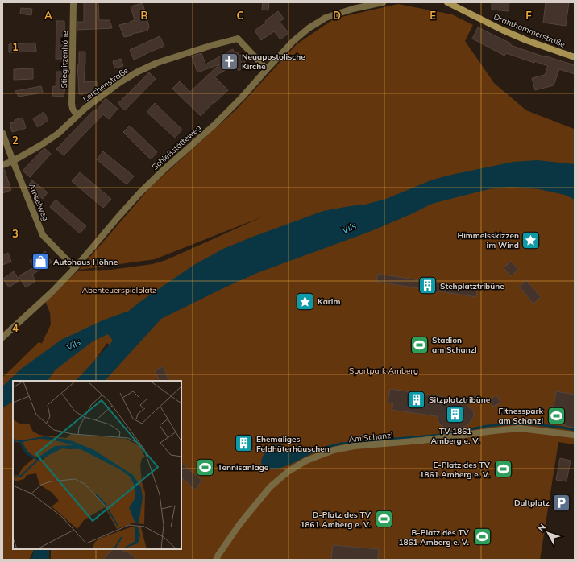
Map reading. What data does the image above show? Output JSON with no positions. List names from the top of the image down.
{
  "streets": {
    "main road": ["Drahthammerstraße"],
    "street": [
      "Stieglitzenhöhe",
      "Lerchenstraße",
      "Schießstätteweg",
      "Amselweg",
      "Am Schanzl"
    ]
  },
  "crossings": [
    ["Stieglitzenhöhe", "Lerchenstraße"],
    ["Lerchenstraße", "Schießstätteweg"],
    ["Lerchenstraße", "Amselweg"],
    ["Schießstätteweg", "Amselweg"]
  ],
  "water": ["Vils"],
  "parks": ["Abenteuerspielplatz", "Sportpark Amberg"],
  "places": {
    "church": ["Neuapostolische Kirche"],
    "place": ["Himmelsskizzen im Wind", "Karim"],
    "shop": ["Autohaus Höhne"],
    "building": [
      "Stehplatztribüne",
      "Sitzplatztribüne",
      "TV 1861 Amberg e. V.",
      "Ehemaliges Feldhüterhäuschen"
    ],
    "sports": [
      "Stadion am Schanzl",
      "Fitnesspark am Schanzl",
      "Tennisanlage",
      "E-Platz des TV 1861 Amberg e. V.",
      "D-Platz des TV 1861 Amberg e. V.",
      "B-Platz des TV 1861 Amberg e. V."
    ],
    "parking": ["Dultplatz"]
  },
  "north": "top left",
  "grid": {
    "columns": [
      "A",
      "B",
      "C",
      "D",
      "E",
      "F"
    ],
    "rows": [
      "1",
      "2",
      "3",
      "4"
    ]
  }
}
